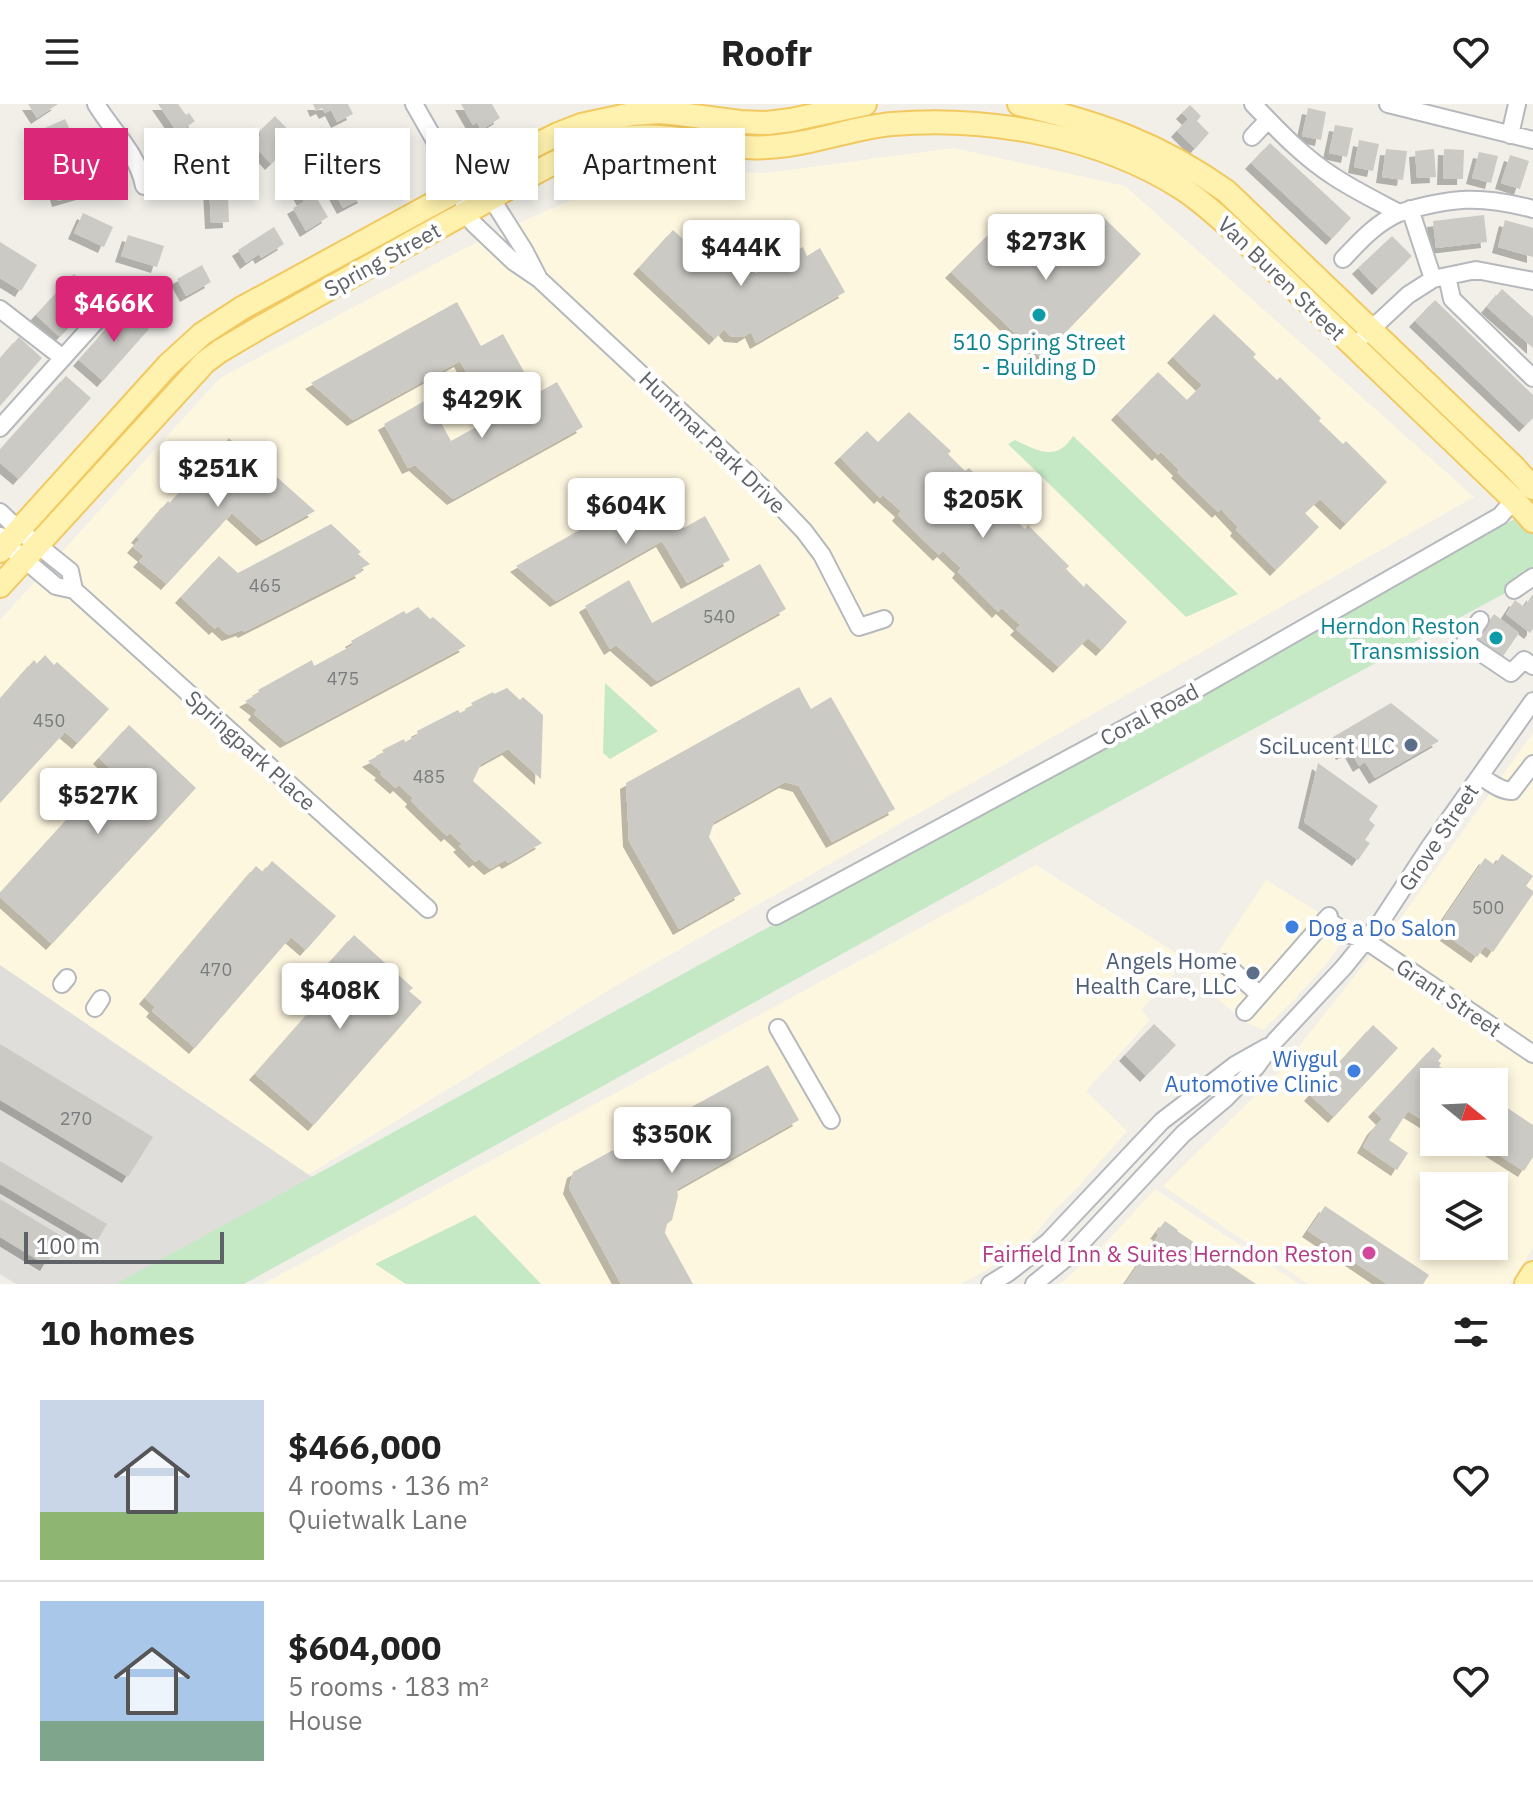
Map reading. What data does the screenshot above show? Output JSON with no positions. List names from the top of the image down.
{
  "streets": {
    "main road": ["Spring Street", "Van Buren Street"],
    "street": [
      "Huntmar Park Drive",
      "Coral Road",
      "Springpark Place",
      "Grove Street",
      "Grant Street"
    ]
  },
  "crossings": [
    ["Spring Street", "Van Buren Street"],
    ["Spring Street", "Huntmar Park Drive"],
    ["Spring Street", "Springpark Place"],
    ["Van Buren Street", "Coral Road"],
    ["Grove Street", "Grant Street"]
  ],
  "places": [
    "510 Spring Street - Building D",
    "Herndon Reston Transmission",
    "SciLucent LLC",
    "Dog a Do Salon",
    "Angels Home Health Care, LLC",
    "Wiygul Automotive Clinic",
    "Fairfield Inn & Suites Herndon Reston"
  ],
  "house_numbers": [
    "465",
    "540",
    "475",
    "450",
    "485",
    "500",
    "470",
    "270"
  ],
  "scale_bar": "100 m",
  "north": "right",
  "page": {
    "header": "Roofr",
    "chip": [
      "Buy",
      "Rent",
      "Filters",
      "New",
      "Apartment"
    ],
    "price": [
      "$273K",
      "$444K",
      "$466K",
      "$429K",
      "$251K",
      "$205K",
      "$604K",
      "$527K",
      "$408K",
      "$350K"
    ],
    "scale": "100 m",
    "heading": "10 homes",
    "list": [
      {
        "name": "$466,000",
        "note": "4 rooms · 136 m² · Quietwalk Lane"
      },
      {
        "name": "$604,000",
        "note": "5 rooms · 183 m² · House"
      }
    ]
  }
}
